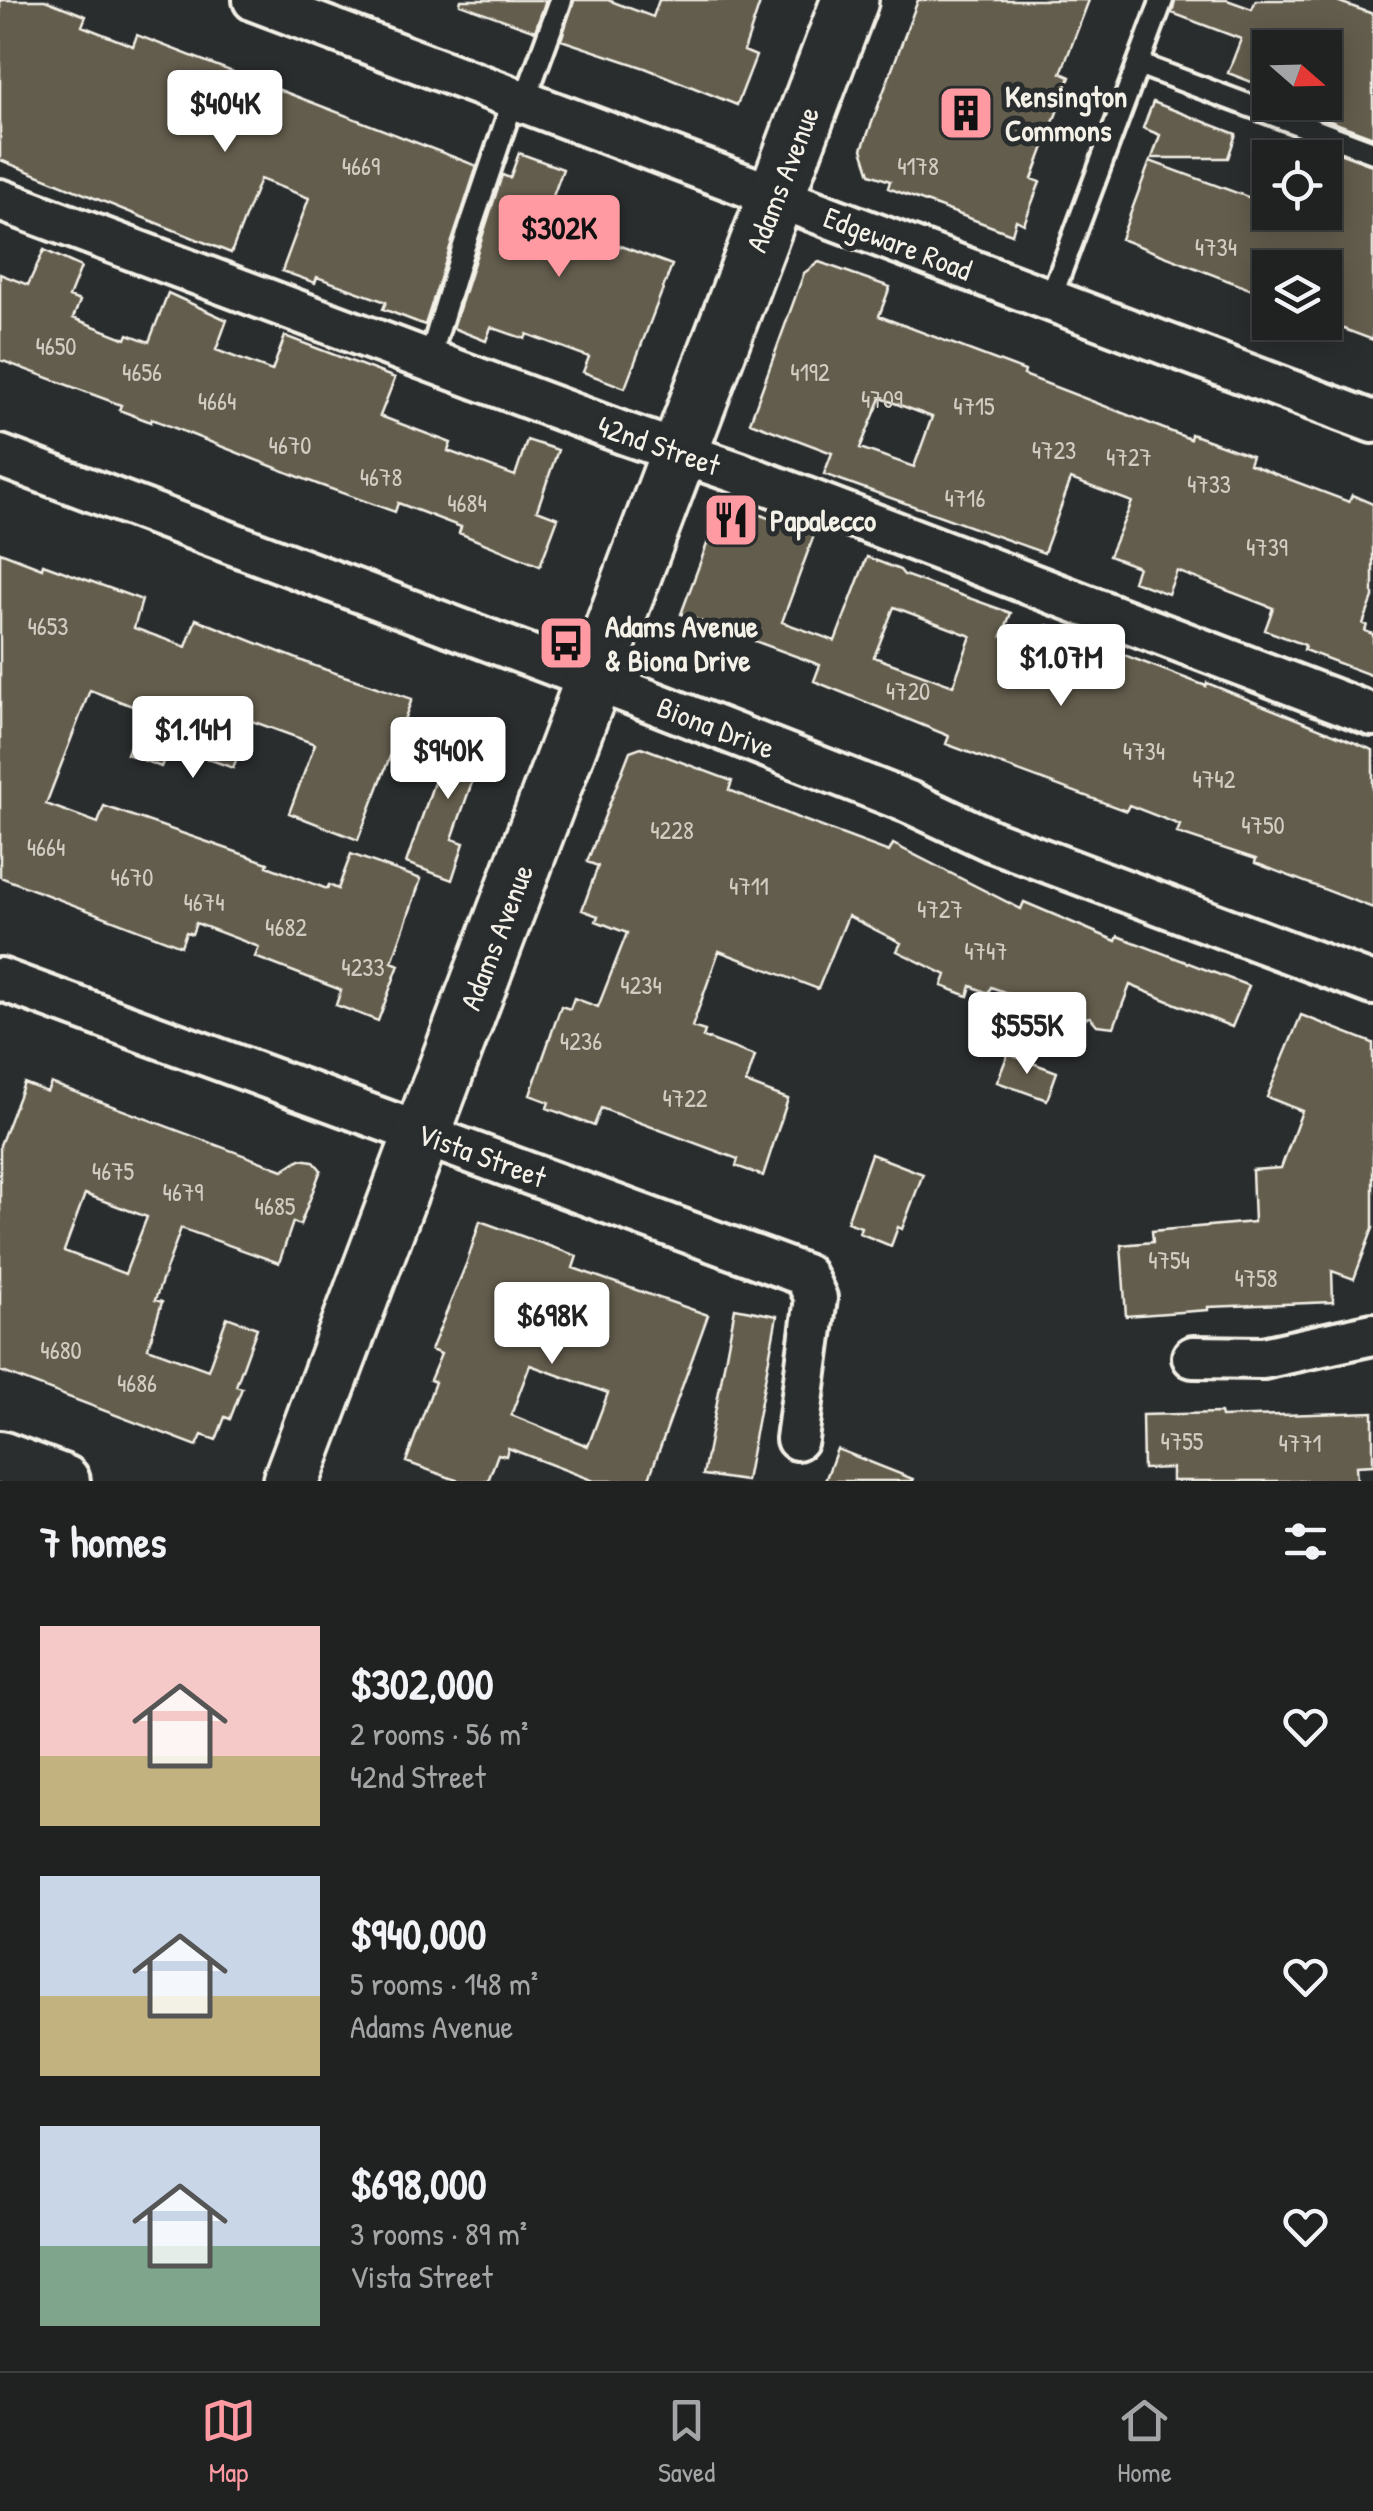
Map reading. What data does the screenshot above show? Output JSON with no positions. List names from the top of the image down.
{
  "streets": {
    "main road": ["Adams Avenue"],
    "street": [
      "Edgeware Road",
      "42nd Street",
      "Biona Drive",
      "Vista Street"
    ]
  },
  "crossings": [
    ["Adams Avenue", "Edgeware Road"],
    ["Adams Avenue", "42nd Street"],
    ["Adams Avenue", "Biona Drive"],
    ["Adams Avenue", "Vista Street"]
  ],
  "places": {
    "building": ["Kensington Commons"],
    "restaurant": ["Papalecco"],
    "bus stop": ["Adams Avenue & Biona Drive"]
  },
  "house_numbers": [
    "4669",
    "4178",
    "4734",
    "4650",
    "4656",
    "4192",
    "4709",
    "4664",
    "4715",
    "4670",
    "4723",
    "4727",
    "4678",
    "4733",
    "4716",
    "4684",
    "4739",
    "4653",
    "4720",
    "4734",
    "4742",
    "4750",
    "4228",
    "4664",
    "4670",
    "4711",
    "4674",
    "4727",
    "4682",
    "4747",
    "4233",
    "4234",
    "4236",
    "4722",
    "4675",
    "4679",
    "4685",
    "4754",
    "4758",
    "4680",
    "4686",
    "4755",
    "4771"
  ],
  "north": "right",
  "page": {
    "price": [
      "$404K",
      "$302K",
      "$1.07M",
      "$1.14M",
      "$940K",
      "$555K",
      "$698K"
    ],
    "heading": "7 homes",
    "list": [
      {
        "name": "$302,000",
        "note": "2 rooms · 56 m² · 42nd Street"
      },
      {
        "name": "$940,000",
        "note": "5 rooms · 148 m² · Adams Avenue"
      },
      {
        "name": "$698,000",
        "note": "3 rooms · 89 m² · Vista Street"
      }
    ],
    "tabs": ["Map", "Saved", "Home"]
  }
}
